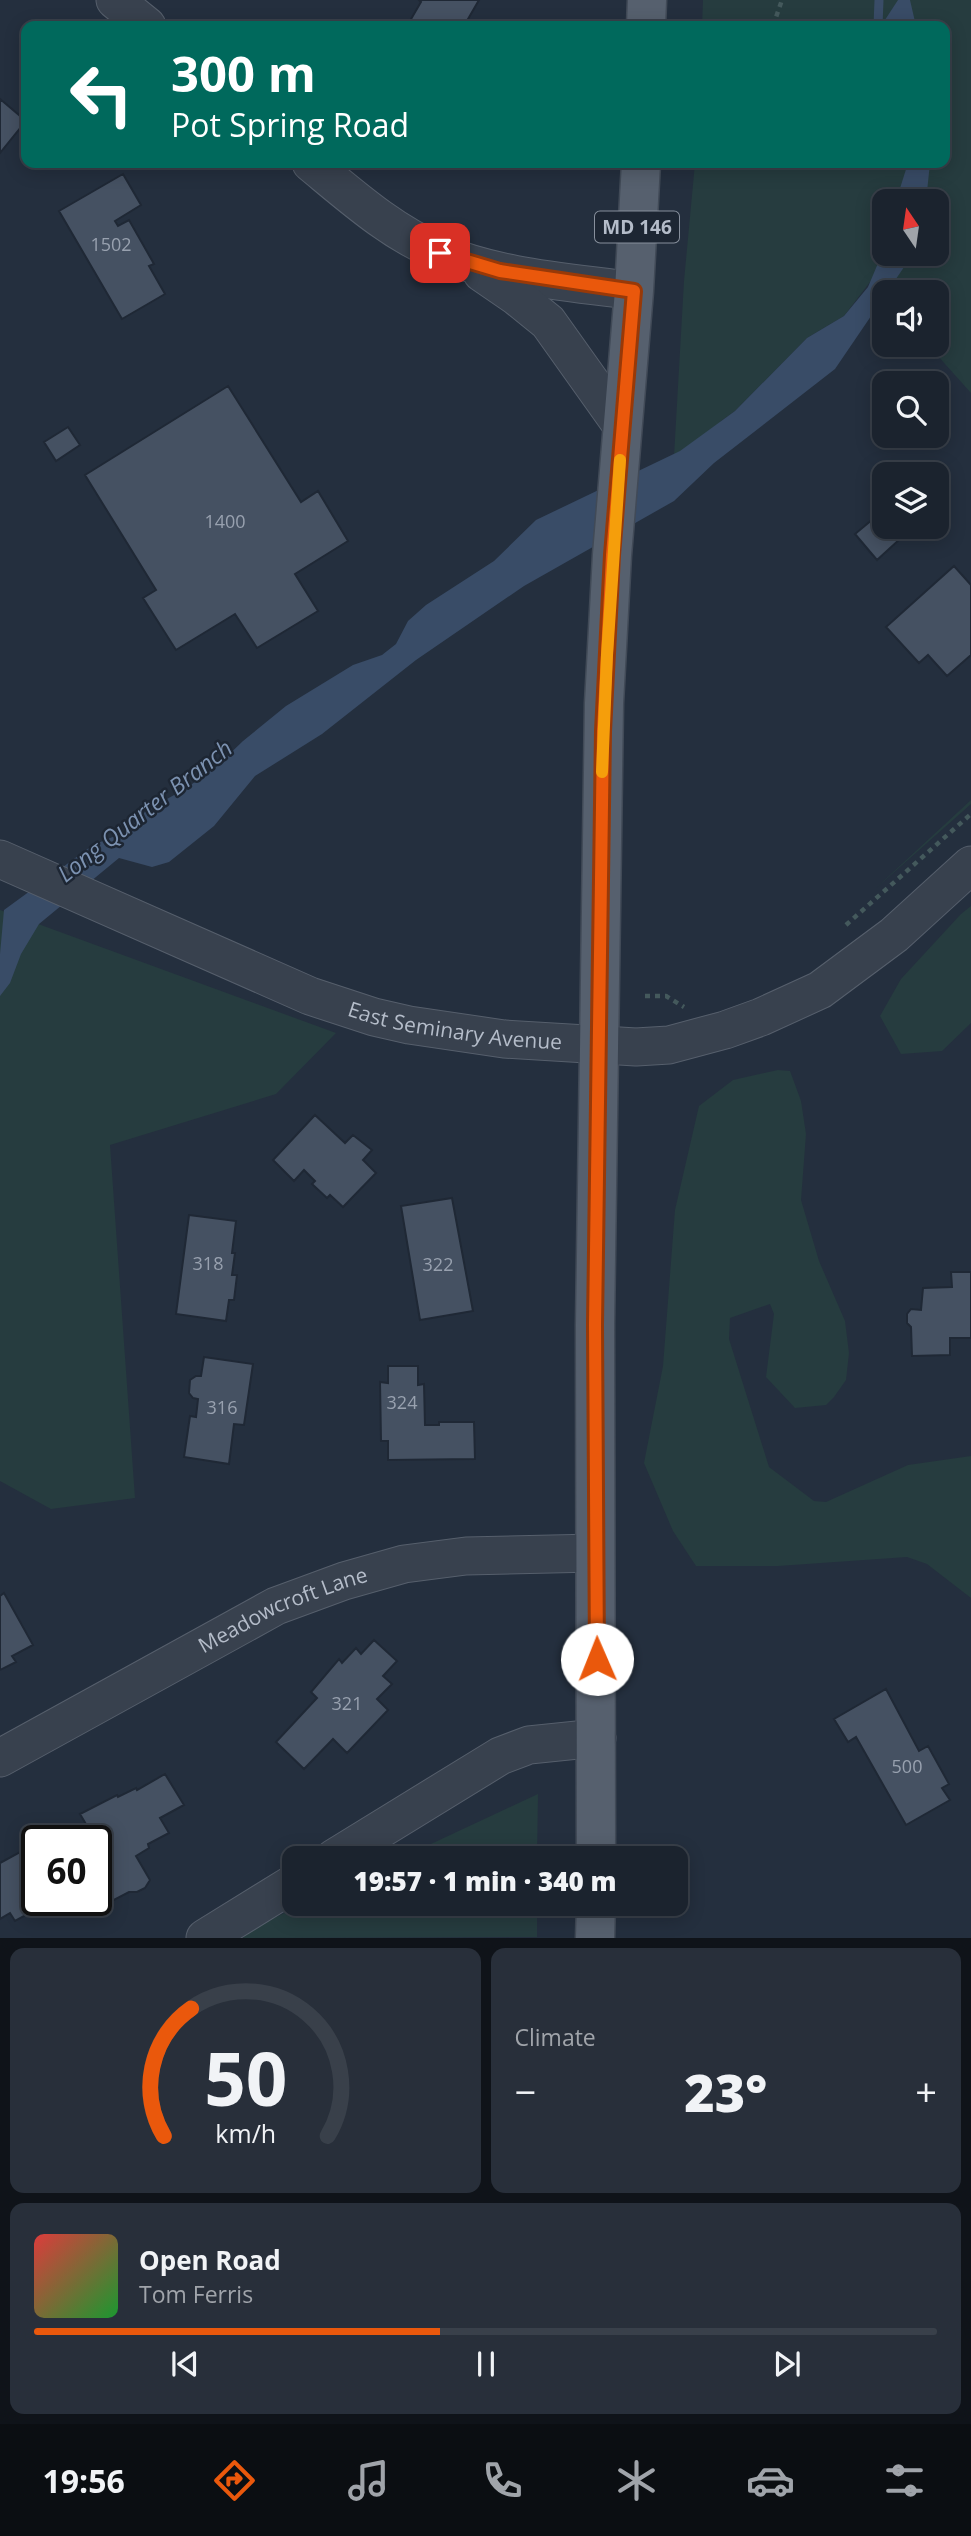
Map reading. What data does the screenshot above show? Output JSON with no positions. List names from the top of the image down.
{
  "streets": {
    "main road": ["MD 146"],
    "street": ["East Seminary Avenue", "Meadowcroft Lane"]
  },
  "crossings": [
    ["MD 146", "East Seminary Avenue"],
    ["MD 146", "Meadowcroft Lane"]
  ],
  "water": ["Long Quarter Branch"],
  "house_numbers": [
    "1502",
    "1400",
    "318",
    "322",
    "324",
    "316",
    "321",
    "500"
  ],
  "north": "top",
  "page": {
    "turn": ["300 m", "Pot Spring Road"],
    "limit": "60",
    "trip": "19:57 · 1 min · 340 m",
    "tile": "Climate",
    "heat": ["−", "23°", "+"],
    "song": ["Open Road", "Tom Ferris"],
    "tabs": "19:56",
    "gauge": ["50", "km/h"]
  }
}
